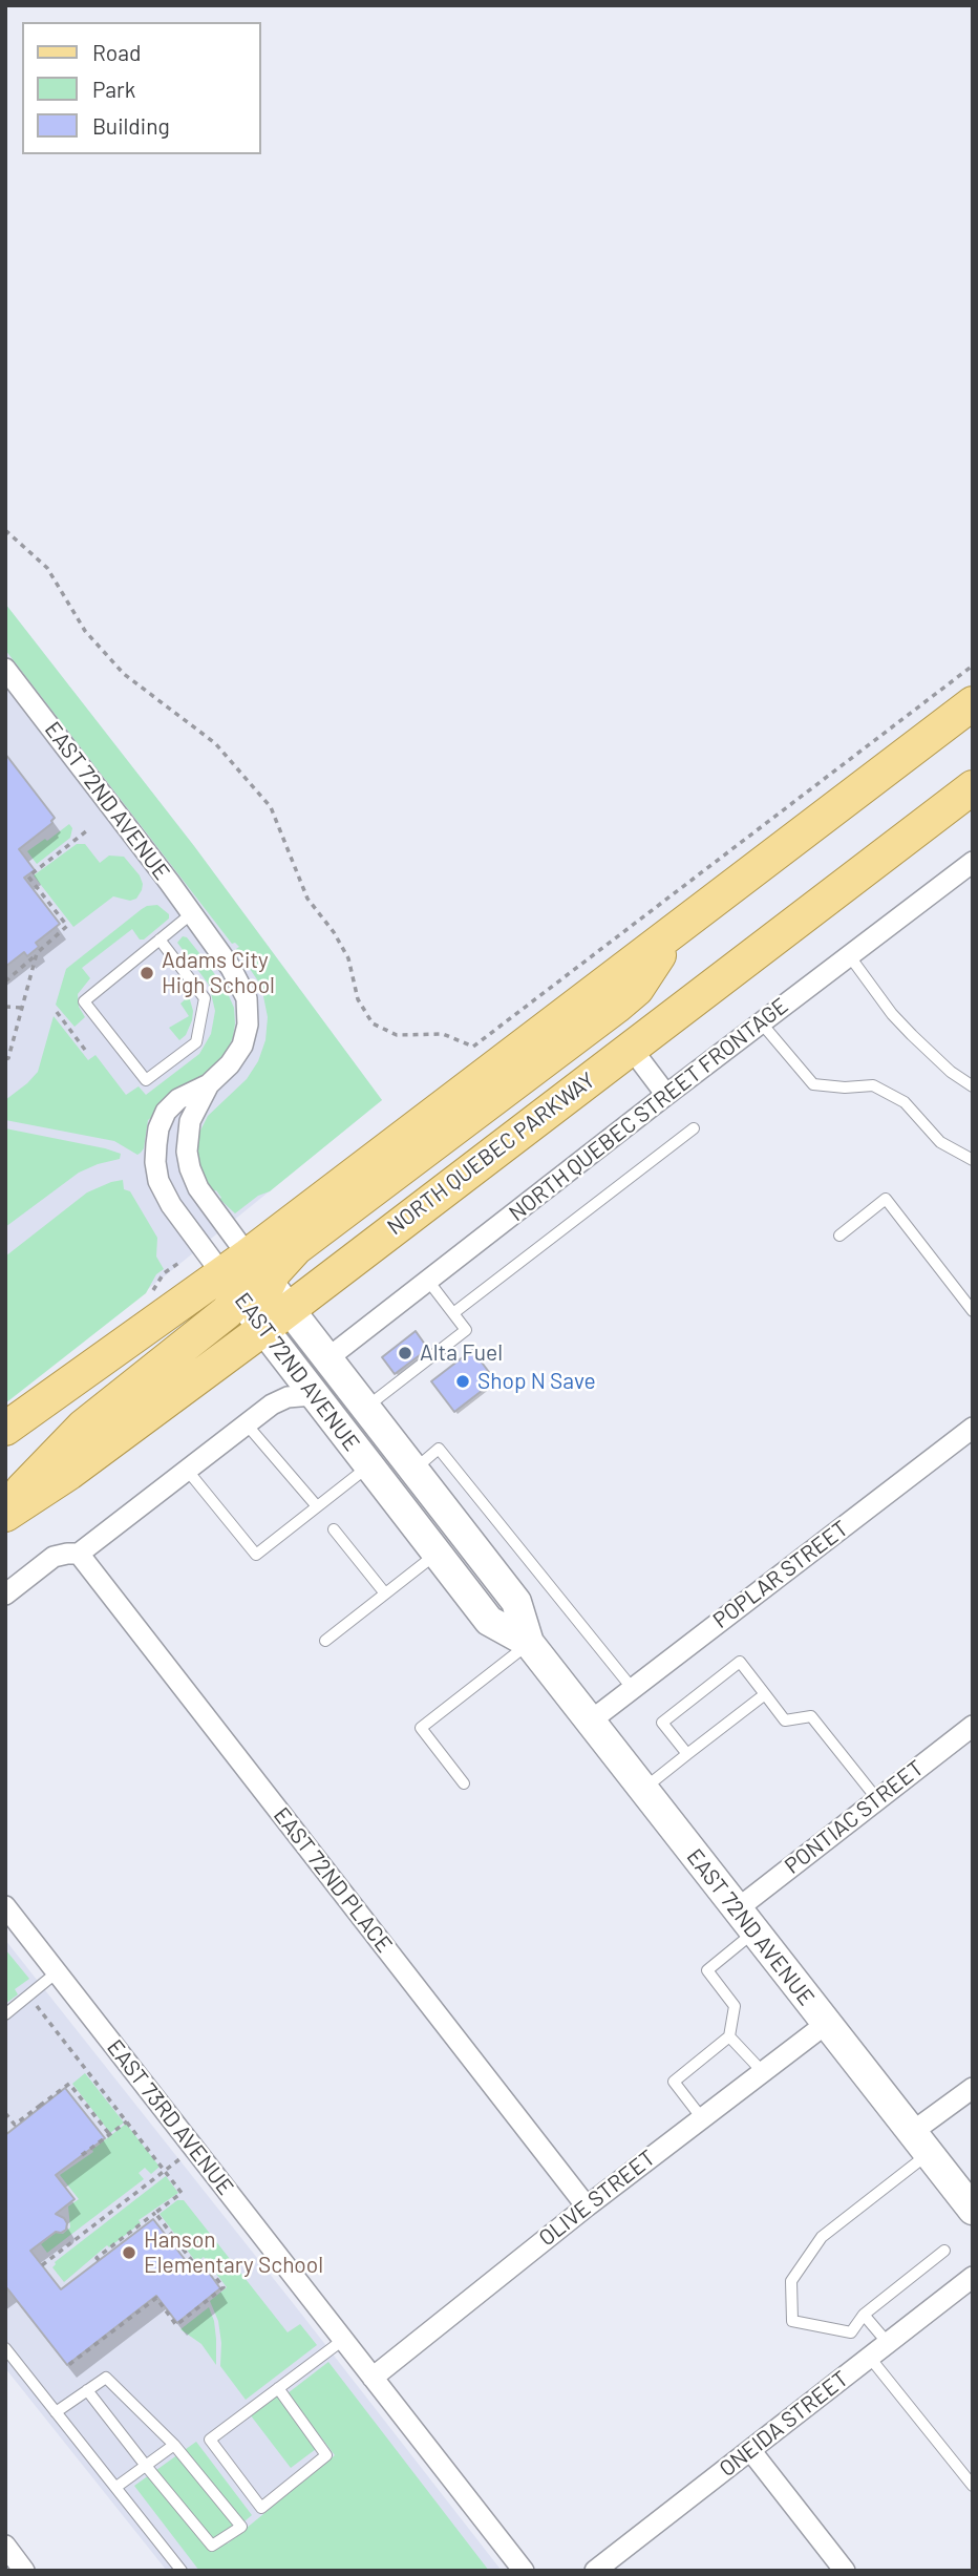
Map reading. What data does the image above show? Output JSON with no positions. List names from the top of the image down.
{
  "streets": {
    "main road": ["EAST 72ND AVENUE", "NORTH QUEBEC PARKWAY"],
    "street": [
      "NORTH QUEBEC STREET FRONTAGE",
      "POPLAR STREET",
      "PONTIAC STREET",
      "EAST 72ND PLACE",
      "EAST 73RD AVENUE",
      "OLIVE STREET",
      "ONEIDA STREET"
    ]
  },
  "crossings": [
    ["EAST 72ND AVENUE", "NORTH QUEBEC STREET FRONTAGE"],
    ["EAST 72ND AVENUE", "NORTH QUEBEC PARKWAY"],
    ["EAST 72ND AVENUE", "POPLAR STREET"],
    ["EAST 72ND AVENUE", "PONTIAC STREET"],
    ["EAST 72ND AVENUE", "OLIVE STREET"],
    ["EAST 72ND PLACE", "OLIVE STREET"],
    ["EAST 73RD AVENUE", "OLIVE STREET"]
  ],
  "places": [
    "Adams City High School",
    "Alta Fuel",
    "Shop N Save",
    "Hanson Elementary School"
  ],
  "legend": ["Road", "Park", "Building"]
}
